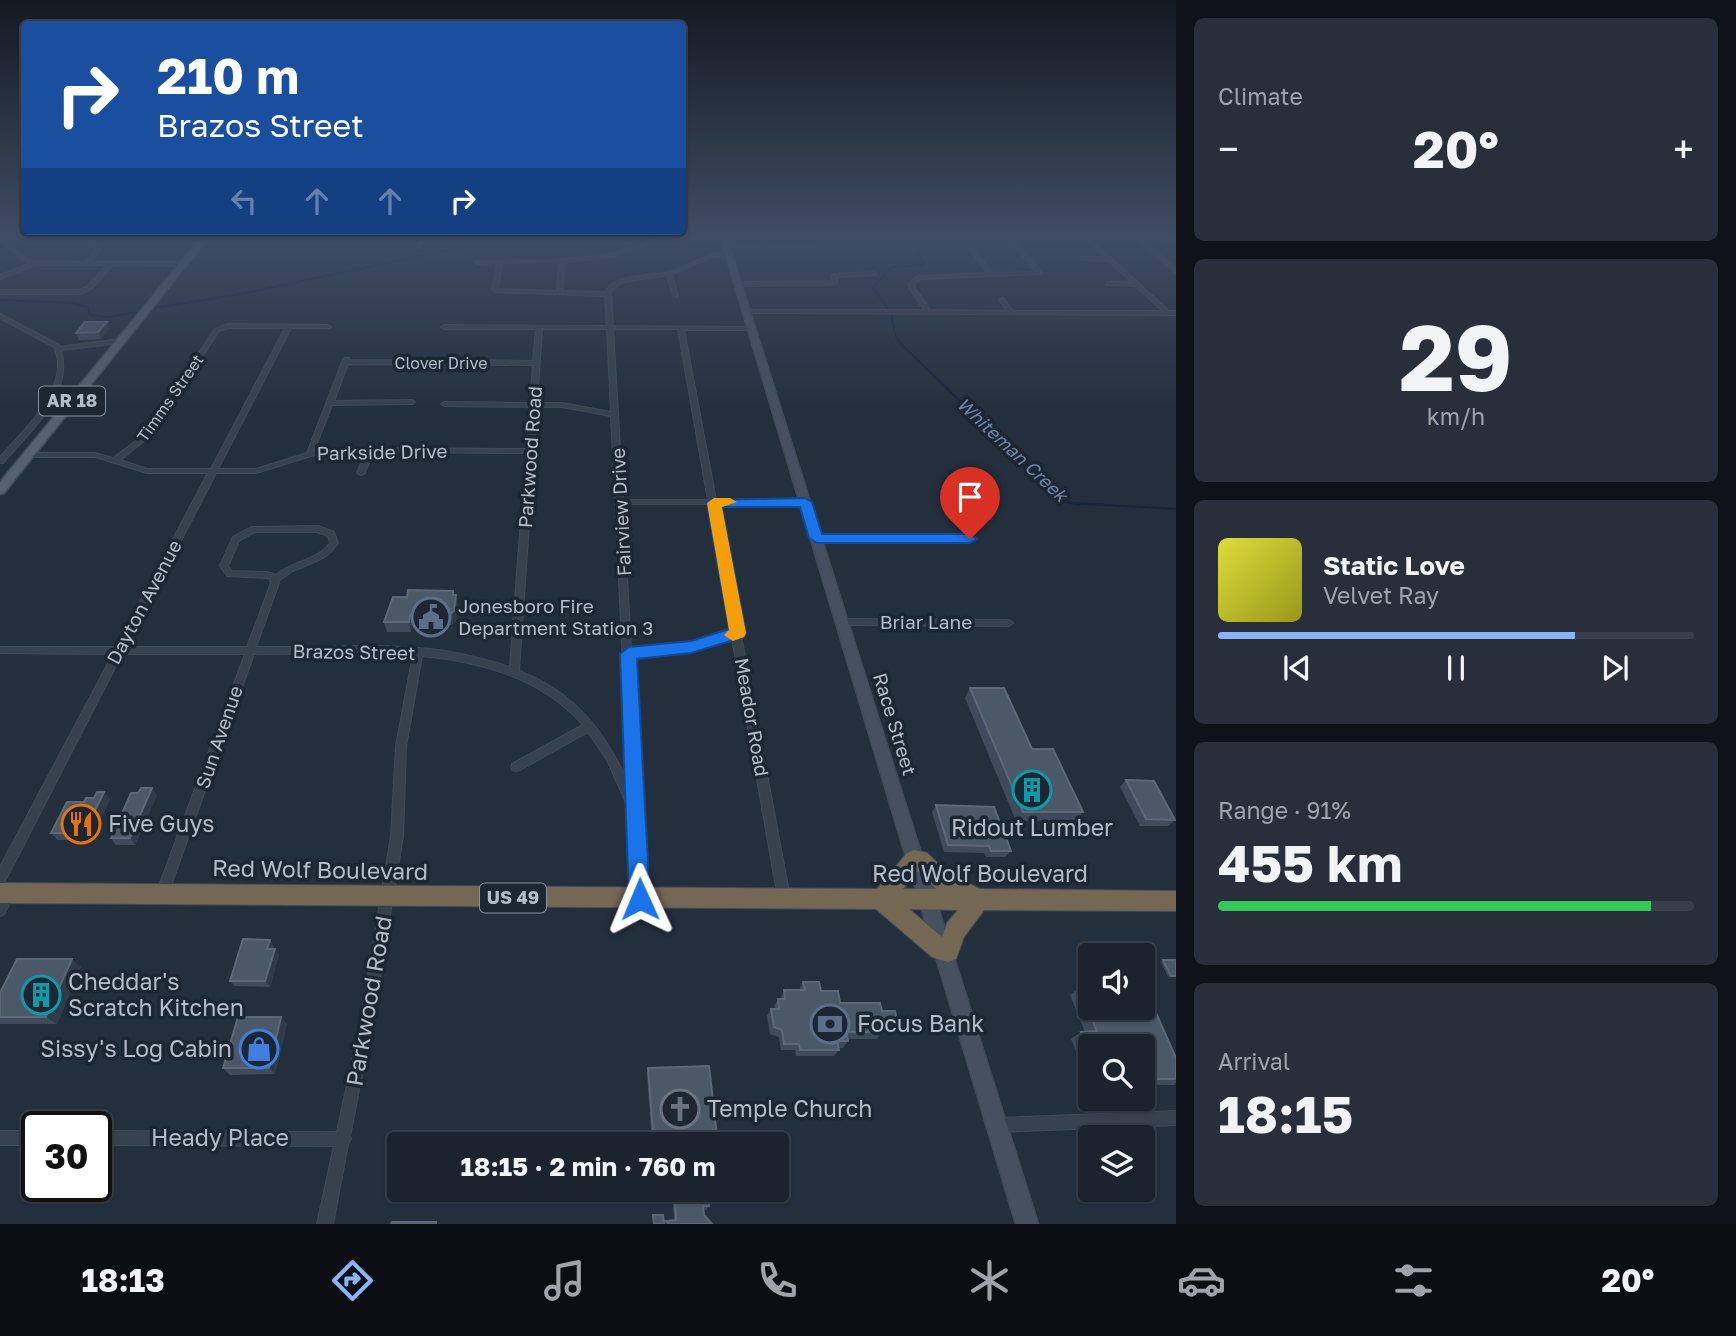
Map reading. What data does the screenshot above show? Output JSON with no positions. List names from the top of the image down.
{
  "streets": {
    "highway": ["Red Wolf Boulevard", "US 49"],
    "main road": ["AR 18"],
    "street": [
      "Clover Drive",
      "Timms Street",
      "Parkside Drive",
      "Parkwood Road",
      "Fairview Drive",
      "Dayton Avenue",
      "Briar Lane",
      "Brazos Street",
      "Meador Road",
      "Race Street",
      "Sun Avenue",
      "Heady Place"
    ]
  },
  "crossings": [
    ["Clover Drive", "Parkwood Road"],
    ["Timms Street", "Parkside Drive"],
    ["Timms Street", "Dayton Avenue"],
    ["AR 18", "Parkside Drive"],
    ["Parkside Drive", "Parkwood Road"],
    ["Parkside Drive", "Dayton Avenue"],
    ["Parkwood Road", "Brazos Street"],
    ["Parkwood Road", "Red Wolf Boulevard"],
    ["Parkwood Road", "Heady Place"],
    ["Fairview Drive", "Brazos Street"],
    ["Fairview Drive", "Red Wolf Boulevard"],
    ["Fairview Drive", "US 49"],
    ["Dayton Avenue", "Brazos Street"],
    ["Dayton Avenue", "Red Wolf Boulevard"],
    ["Briar Lane", "Race Street"],
    ["Brazos Street", "Sun Avenue"],
    ["Meador Road", "Red Wolf Boulevard"],
    ["Meador Road", "US 49"],
    ["Race Street", "Red Wolf Boulevard"],
    ["Sun Avenue", "Red Wolf Boulevard"],
    ["Red Wolf Boulevard", "US 49"]
  ],
  "water": ["Whiteman Creek"],
  "places": {
    "public building": ["Jonesboro Fire Department Station 3"],
    "building": ["Ridout Lumber", "Cheddar's Scratch Kitchen"],
    "restaurant": ["Five Guys"],
    "bank": ["Focus Bank"],
    "shop": ["Sissy's Log Cabin"],
    "church": ["Temple Church"]
  },
  "page": {
    "tile": [
      "Climate",
      ["29", "km/h"],
      ["Range · 91%", "455 km"],
      ["Arrival", "18:15"]
    ],
    "turn": ["210 m", "Brazos Street"],
    "heat": ["−", "20°", "+"],
    "song": ["Static Love", "Velvet Ray"],
    "limit": "30",
    "trip": "18:15 · 2 min · 760 m",
    "tabs": ["18:13", "20°"]
  }
}
